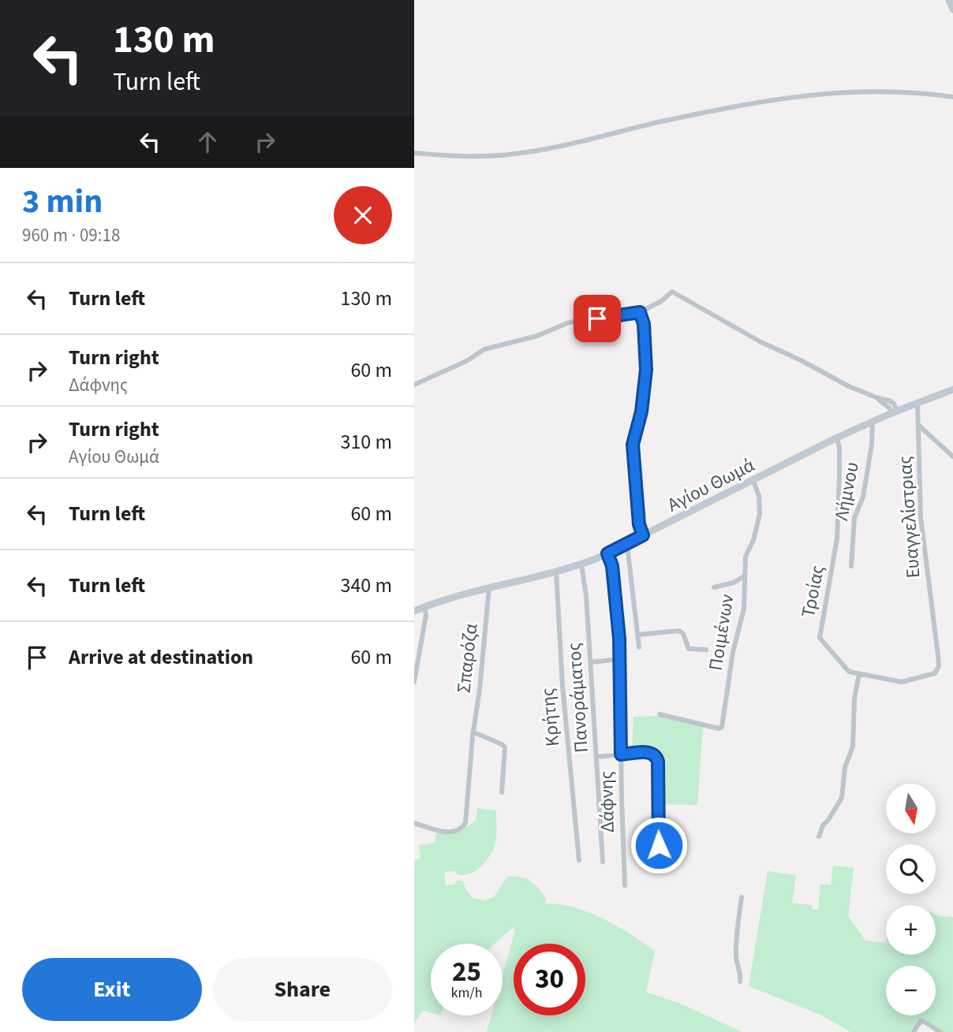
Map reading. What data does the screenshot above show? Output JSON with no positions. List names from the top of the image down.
{
  "streets": {
    "main road": ["Αγίου Θωμά"],
    "street": [
      "Λήμνου",
      "Ευαγγελίστριας",
      "Τροίας",
      "Ποιμένων",
      "Σπαρόζα",
      "Πανοράματος",
      "Κρήτης",
      "Δάφνης"
    ]
  },
  "crossings": [
    ["Αγίου Θωμά", "Λήμνου"],
    ["Αγίου Θωμά", "Ευαγγελίστριας"],
    ["Αγίου Θωμά", "Τροίας"],
    ["Αγίου Θωμά", "Ποιμένων"],
    ["Αγίου Θωμά", "Σπαρόζα"],
    ["Αγίου Θωμά", "Πανοράματος"],
    ["Αγίου Θωμά", "Κρήτης"],
    ["Αγίου Θωμά", "Δάφνης"],
    ["Ευαγγελίστριας", "Τροίας"]
  ],
  "north": "bottom",
  "page": {
    "turn": ["130 m", "Turn left"],
    "heading": ["3 min", "960 m · 09:18"],
    "list": [
      {
        "name": "Turn left",
        "value": "130 m"
      },
      {
        "name": "Turn right",
        "note": "Δάφνης",
        "value": "60 m"
      },
      {
        "name": "Turn right",
        "note": "Αγίου Θωμά",
        "value": "310 m"
      },
      {
        "name": "Turn left",
        "value": "60 m"
      },
      {
        "name": "Turn left",
        "value": "340 m"
      },
      {
        "name": "Arrive at destination",
        "value": "60 m"
      }
    ],
    "map_buttons": ["+", "−"],
    "speed": "25 km/h",
    "limit": "30",
    "buttons": ["Exit", "Share"]
  }
}
